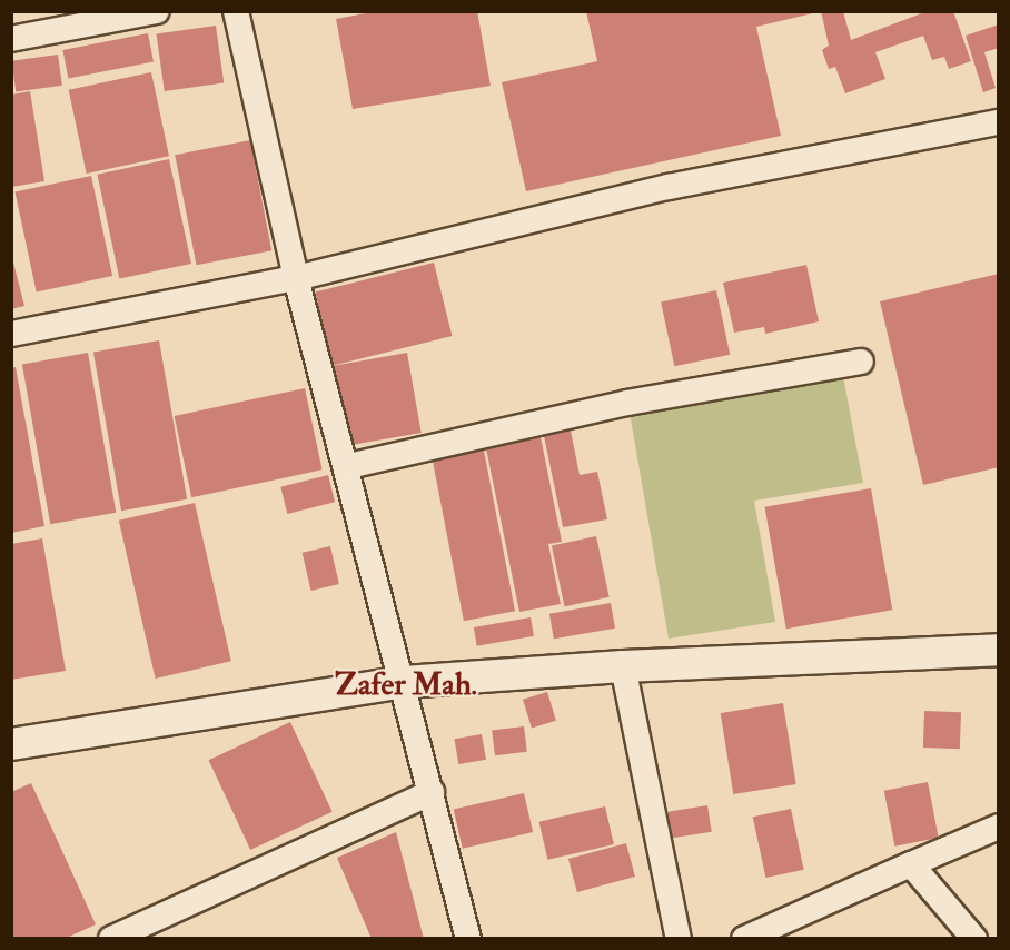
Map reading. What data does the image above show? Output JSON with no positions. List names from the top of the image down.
{
  "districts": ["Zafer Mah."]
}
